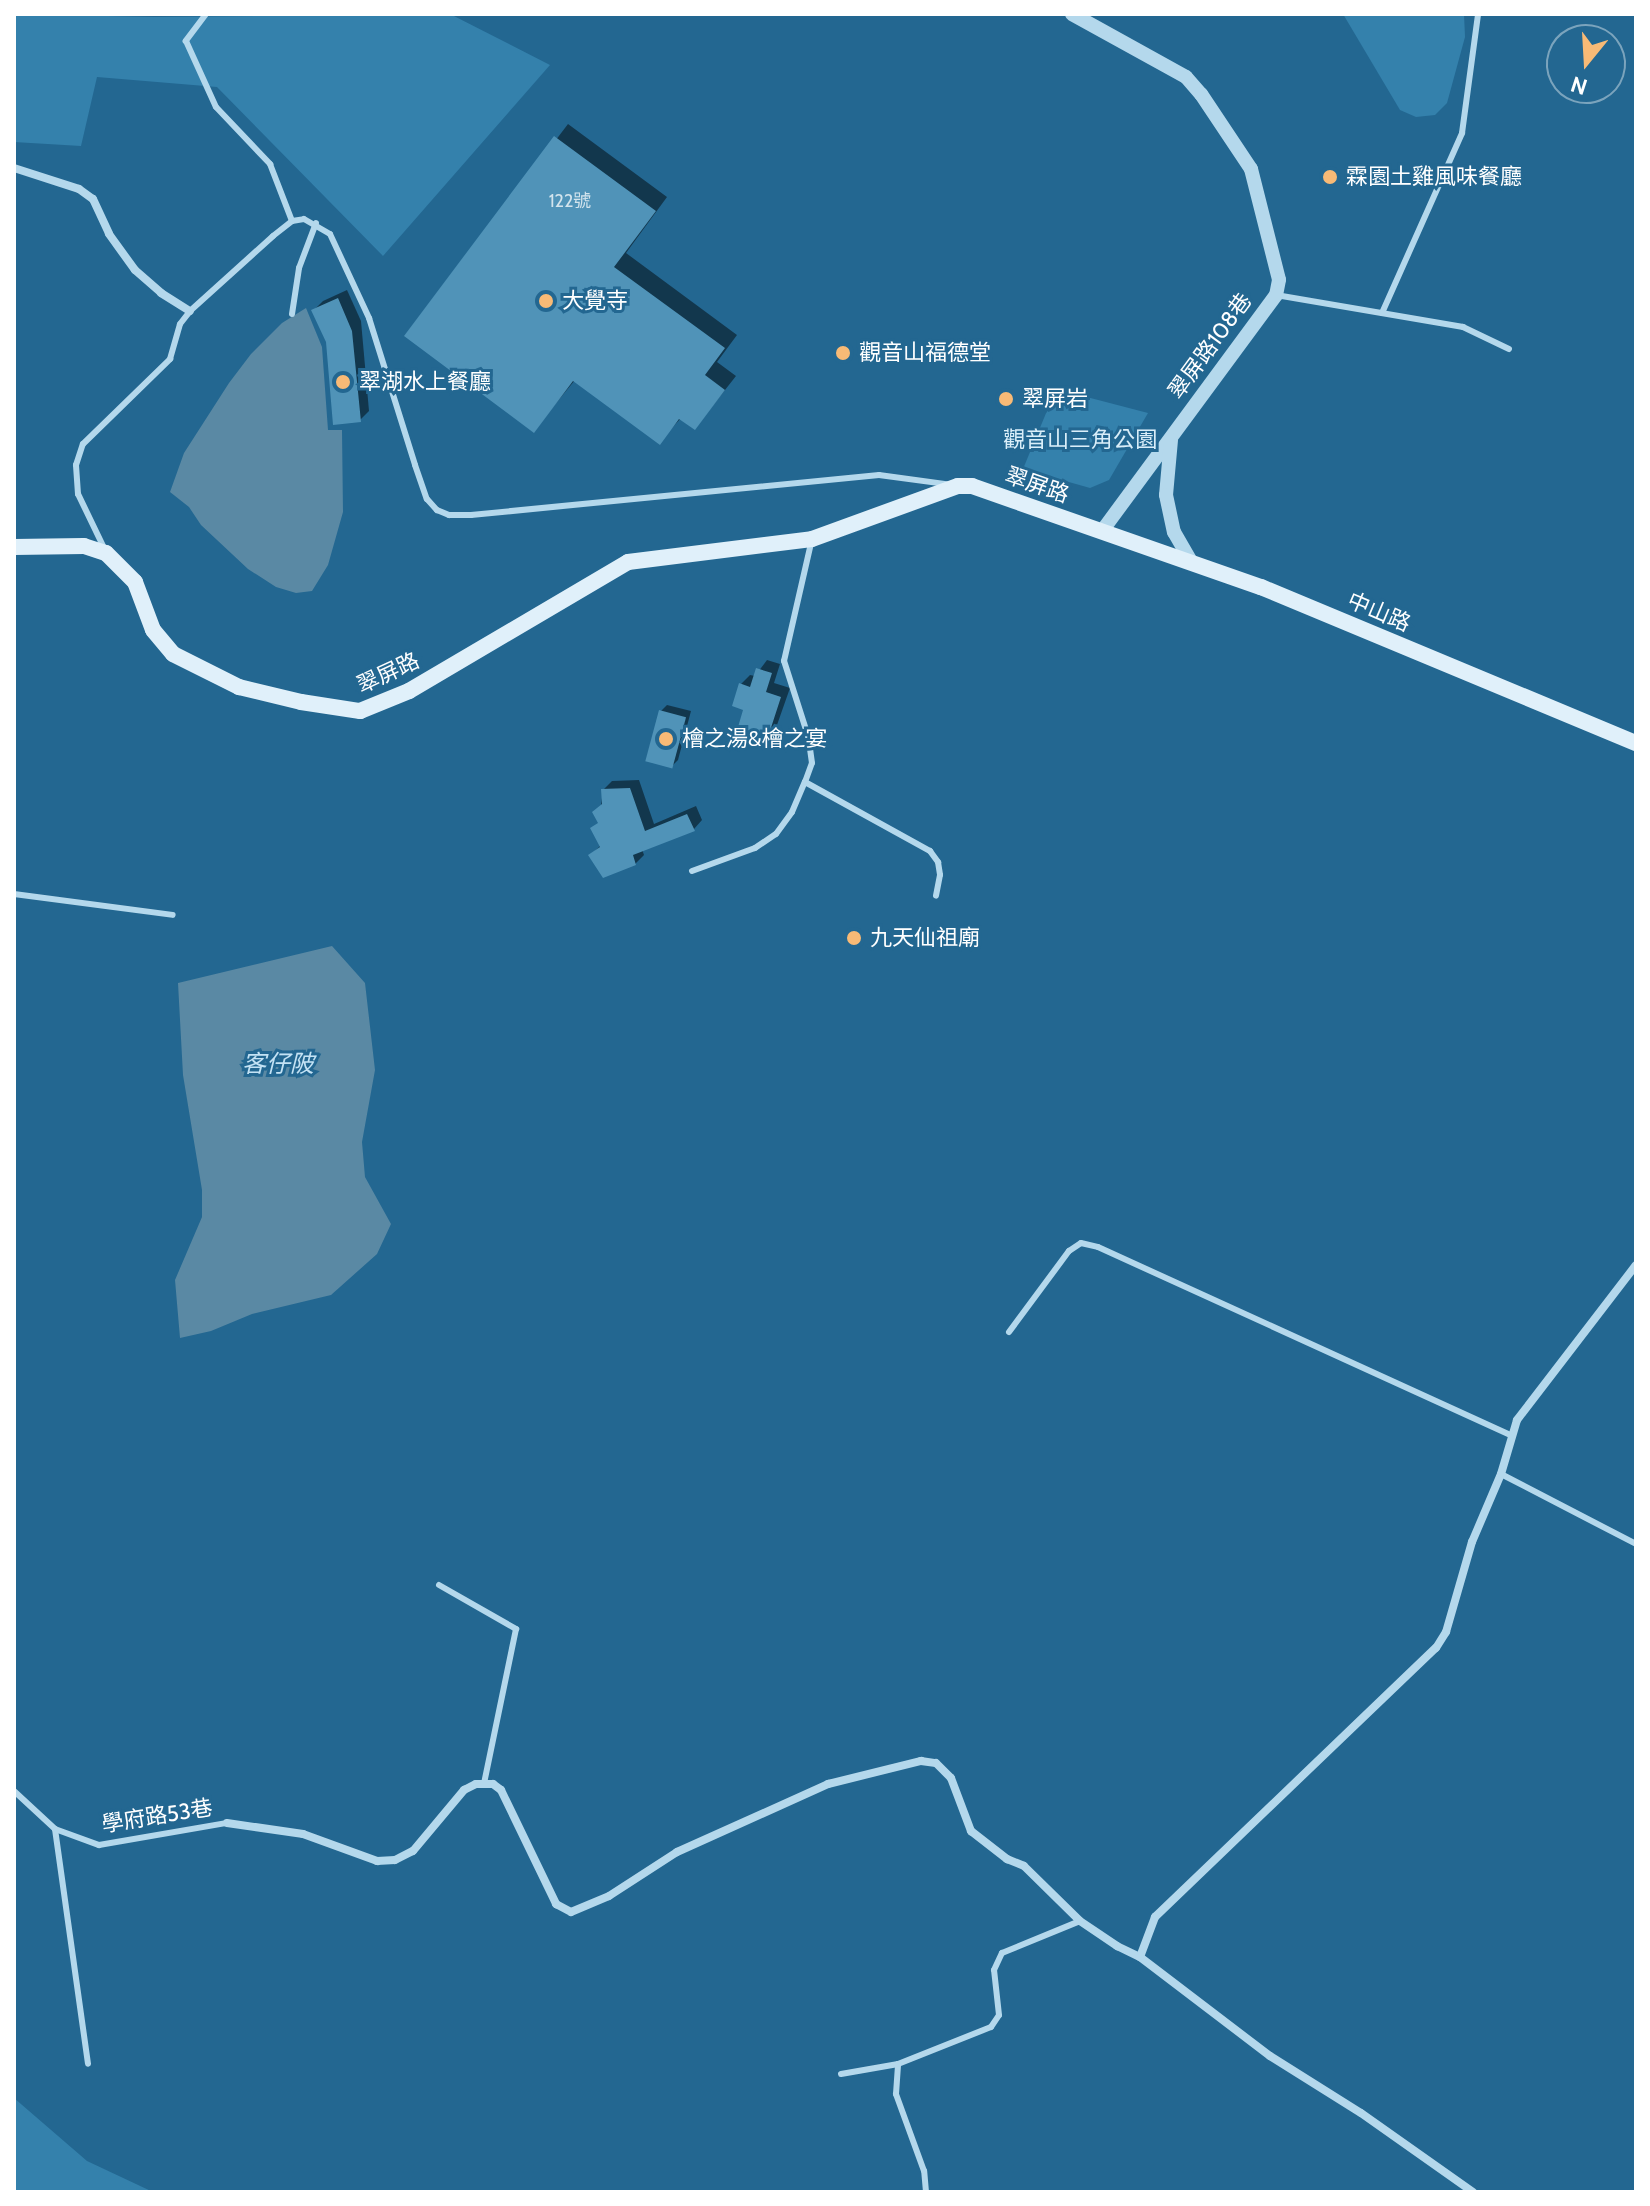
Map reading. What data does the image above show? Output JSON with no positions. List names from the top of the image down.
{
  "streets": {
    "main road": ["翠屏路", "中山路"],
    "street": ["翠屏路108巷"],
    "lane": ["學府路53巷"]
  },
  "crossings": [
    ["翠屏路108巷", "翠屏路"],
    ["翠屏路108巷", "中山路"],
    ["翠屏路", "中山路"]
  ],
  "water": ["客仔陂"],
  "parks": ["觀音山三角公園"],
  "places": [
    "霖園土雞風味餐廳",
    "大覺寺",
    "觀音山福德堂",
    "翠湖水上餐廳",
    "翠屏岩",
    "檜之湯&檜之宴",
    "九天仙祖廟"
  ],
  "house_numbers": ["122號"],
  "north": "bottom"
}
